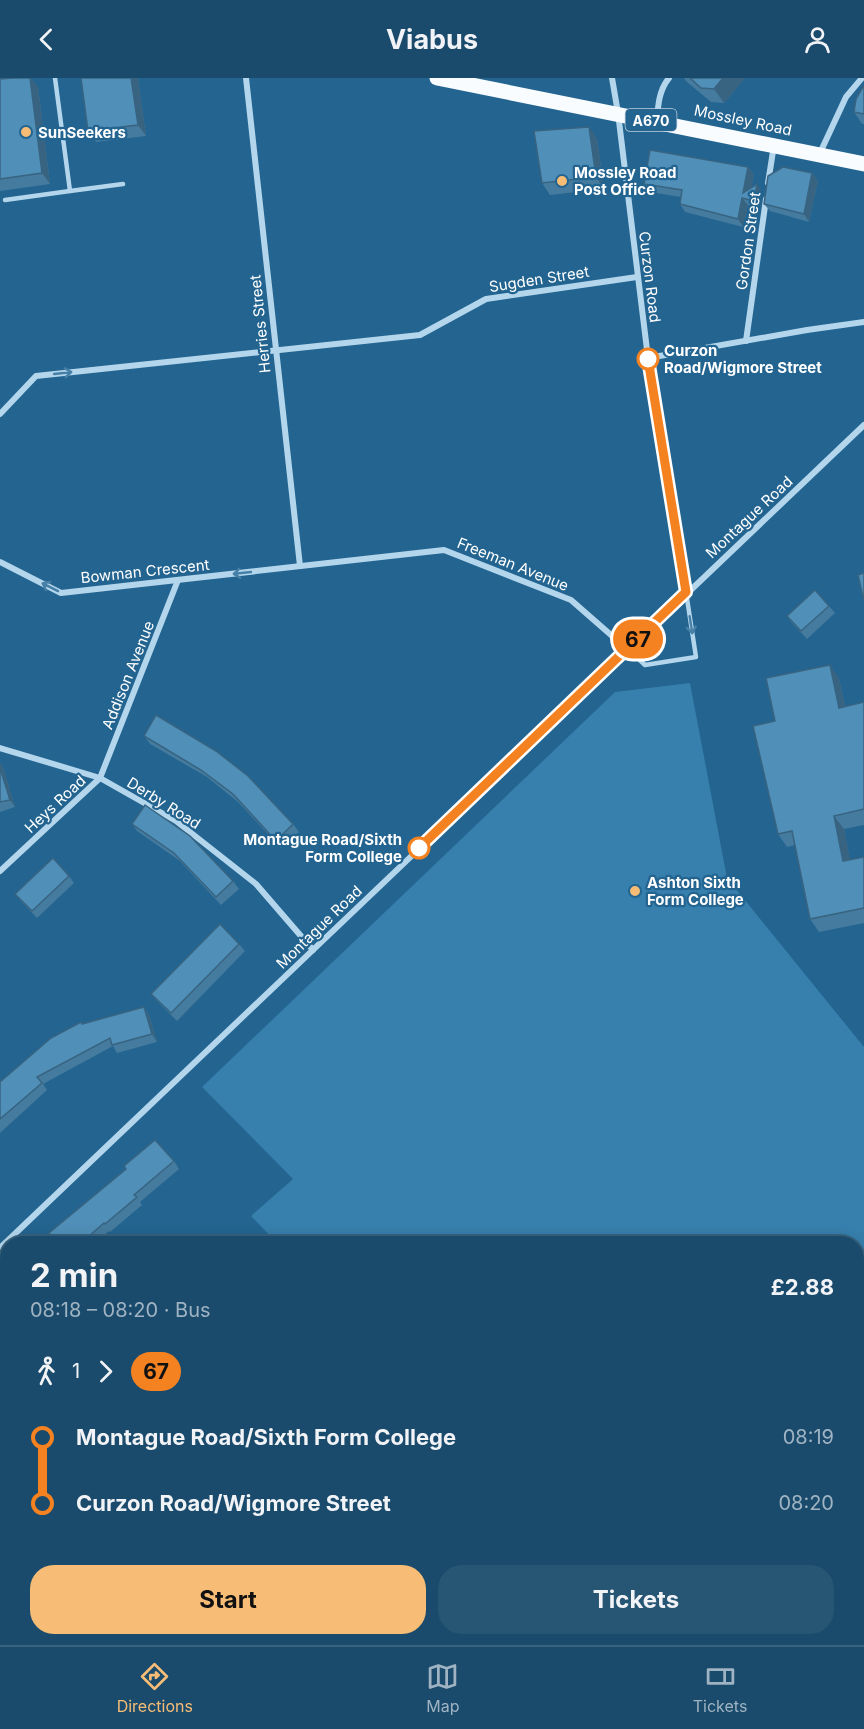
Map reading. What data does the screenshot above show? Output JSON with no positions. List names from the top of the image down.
{
  "streets": {
    "main road": ["A670", "Mossley Road"],
    "street": [
      "Gordon Street",
      "Curzon Road",
      "Sugden Street",
      "Herries Street",
      "Montague Road",
      "Freeman Avenue",
      "Bowman Crescent",
      "Addison Avenue",
      "Derby Road",
      "Heys Road"
    ]
  },
  "crossings": [
    ["Mossley Road", "Gordon Street"],
    ["Mossley Road", "Curzon Road"],
    ["Curzon Road", "Sugden Street"],
    ["Curzon Road", "Montague Road"],
    ["Curzon Road", "Freeman Avenue"],
    ["Sugden Street", "Herries Street"],
    ["Herries Street", "Freeman Avenue"],
    ["Herries Street", "Bowman Crescent"],
    ["Montague Road", "Freeman Avenue"],
    ["Montague Road", "Derby Road"],
    ["Freeman Avenue", "Bowman Crescent"],
    ["Bowman Crescent", "Addison Avenue"],
    ["Addison Avenue", "Derby Road"],
    ["Addison Avenue", "Heys Road"],
    ["Derby Road", "Heys Road"]
  ],
  "one_way": ["Bowman Crescent"],
  "places": [
    "SunSeekers",
    "Mossley Road Post Office",
    "Curzon Road/Wigmore Street",
    "Montague Road/Sixth Form College",
    "Ashton Sixth Form College"
  ],
  "lines": ["bus line 67"],
  "page": {
    "header": "Viabus",
    "on_map": "67",
    "heading": ["2 min", "08:18 – 08:20 · Bus", "£2.88"],
    "legs": ["1", "67"],
    "list": [
      {
        "name": "Montague Road/Sixth Form College",
        "value": "08:19"
      },
      {
        "name": "Curzon Road/Wigmore Street",
        "value": "08:20"
      }
    ],
    "buttons": ["Start", "Tickets"],
    "tabs": ["Directions", "Map", "Tickets"]
  }
}
